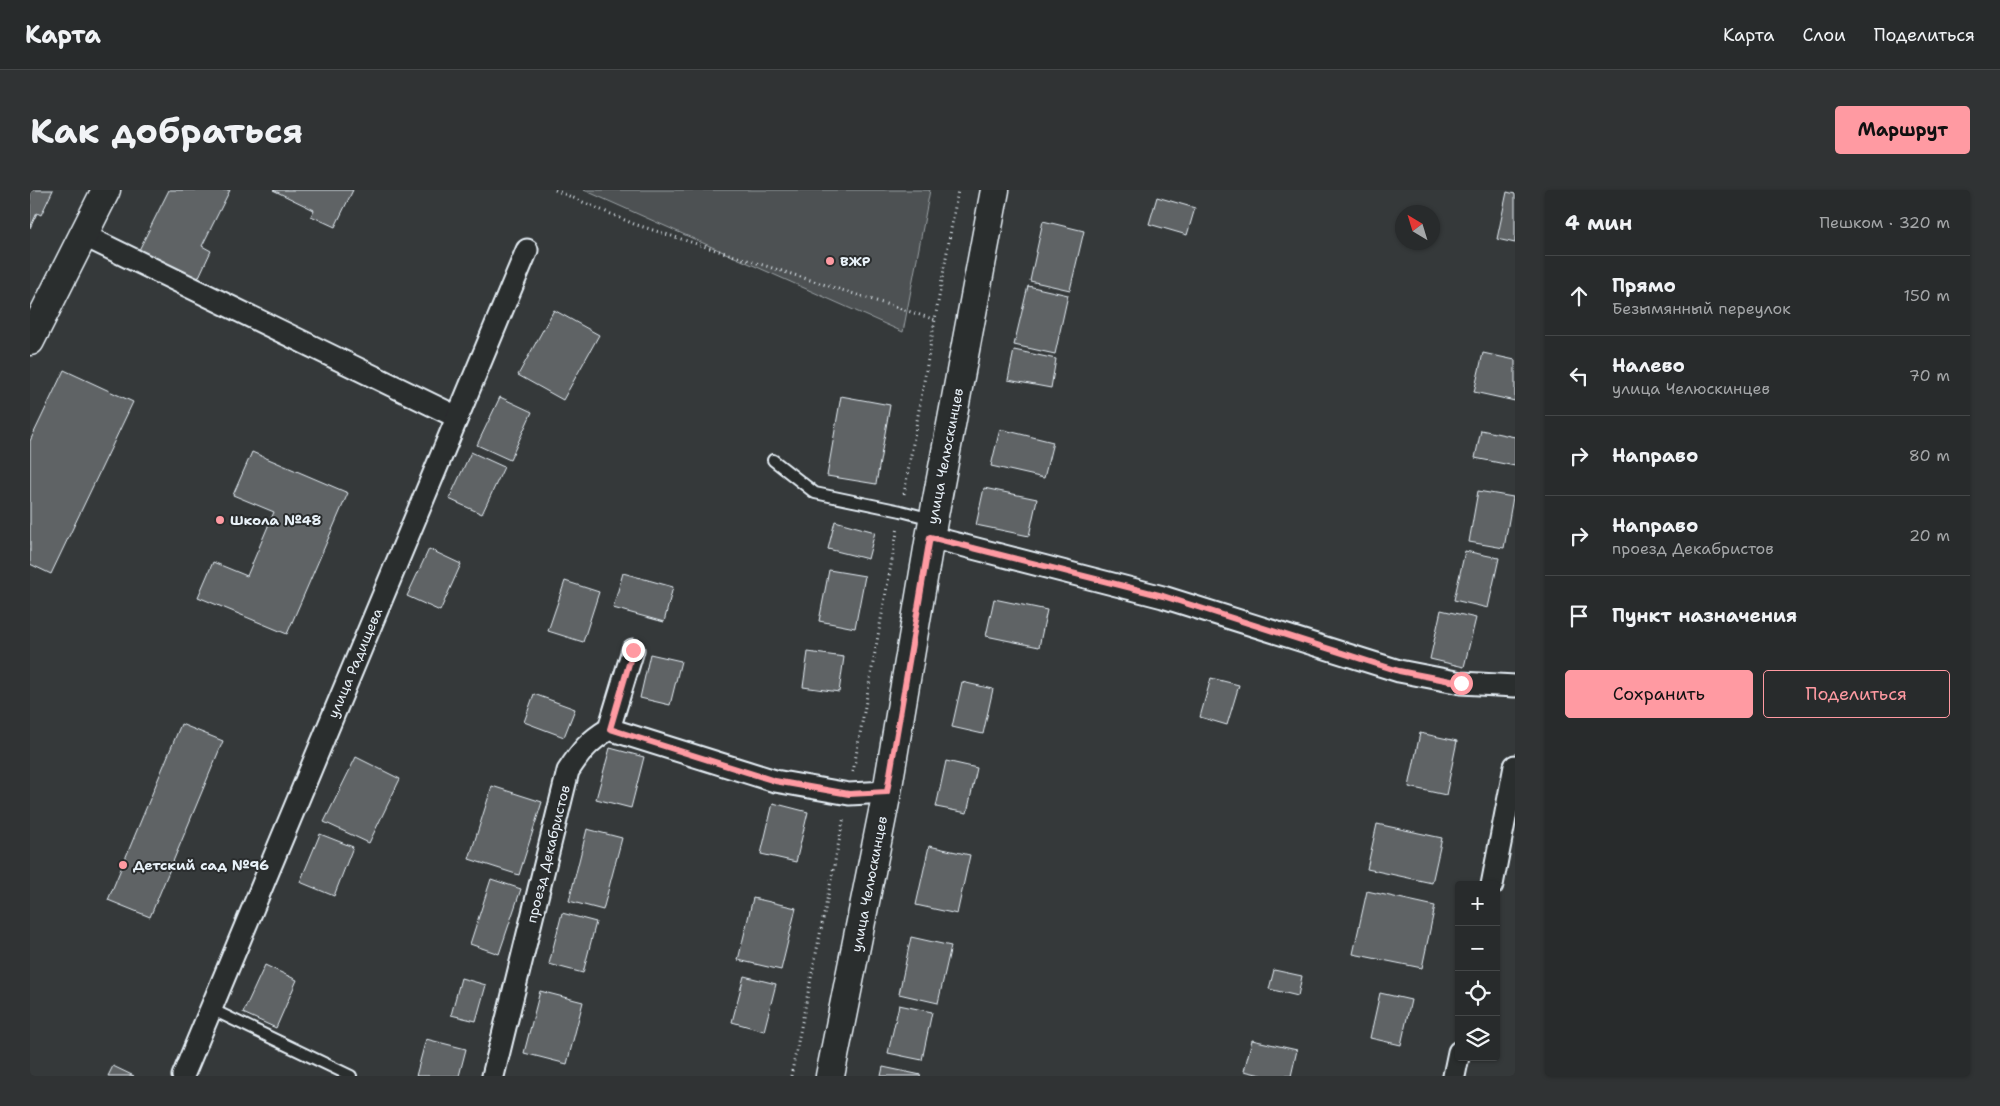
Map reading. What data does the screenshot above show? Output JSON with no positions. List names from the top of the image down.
{
  "streets": {
    "street": ["улица Челюскинцев", "улица Радищева", "проезд Декабристов"]
  },
  "places": ["ВЖР", "Школа №48", "Детский сад №96"],
  "north": "top left",
  "page": {
    "header": "Карта",
    "nav": ["Карта", "Слои", "Поделиться"],
    "buttons": [
      "Маршрут",
      ["Сохранить", "Поделиться"]
    ],
    "title": "Как добраться",
    "heading": ["4 мин", "Пешком · 320 m"],
    "list": [
      ["Прямо", "Безымянный переулок", "150 m"],
      ["Налево", "улица Челюскинцев", "70 m"],
      ["Направо", "80 m"],
      ["Направо", "проезд Декабристов", "20 m"],
      "Пункт назначения"
    ],
    "map_buttons": ["+", "−"]
  }
}
